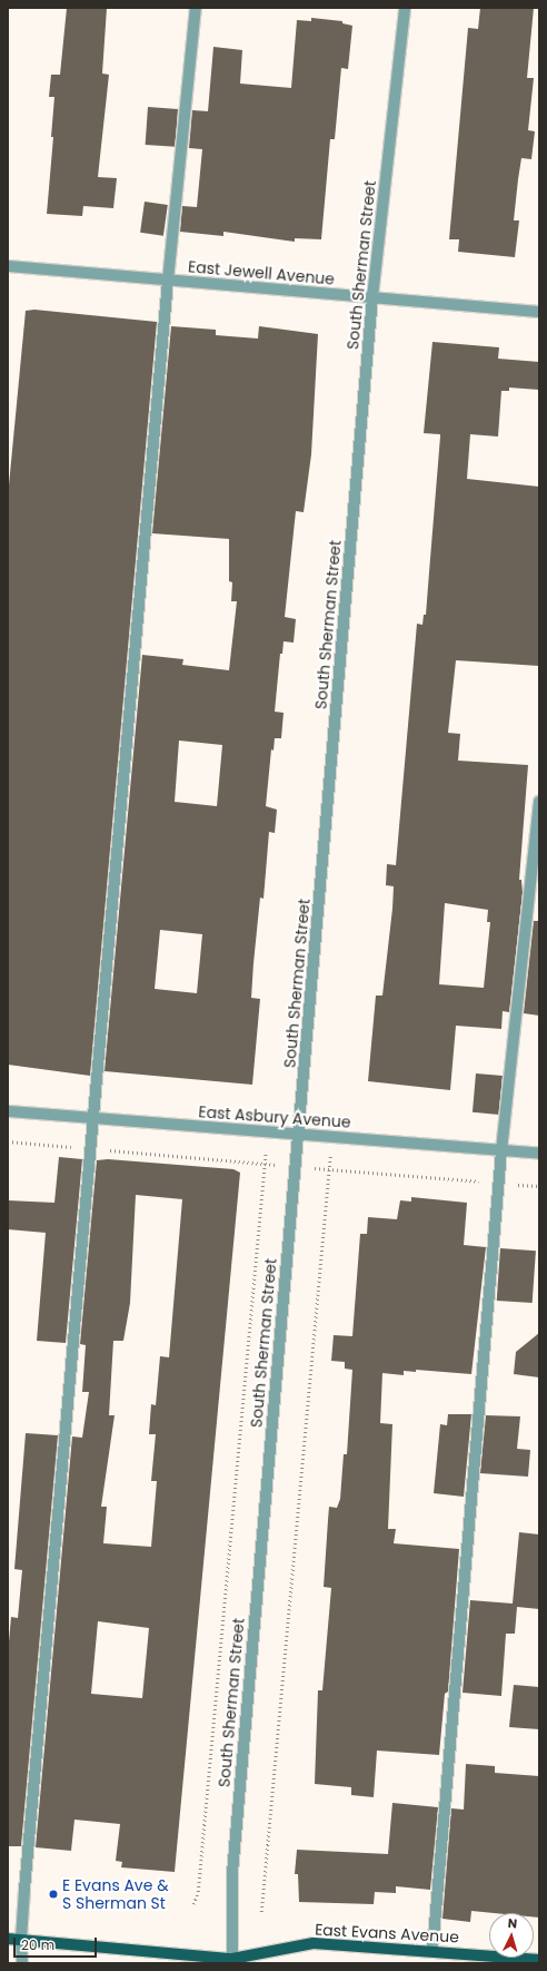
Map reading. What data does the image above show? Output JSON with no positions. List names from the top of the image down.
{
  "streets": {
    "main road": ["East Evans Avenue"],
    "street": ["South Sherman Street", "East Jewell Avenue", "East Asbury Avenue"]
  },
  "crossings": [
    ["South Sherman Street", "East Jewell Avenue"],
    ["South Sherman Street", "East Asbury Avenue"],
    ["South Sherman Street", "East Evans Avenue"]
  ],
  "places": ["E Evans Ave & S Sherman St"],
  "scale_bar": "20 m",
  "north": "top"
}
